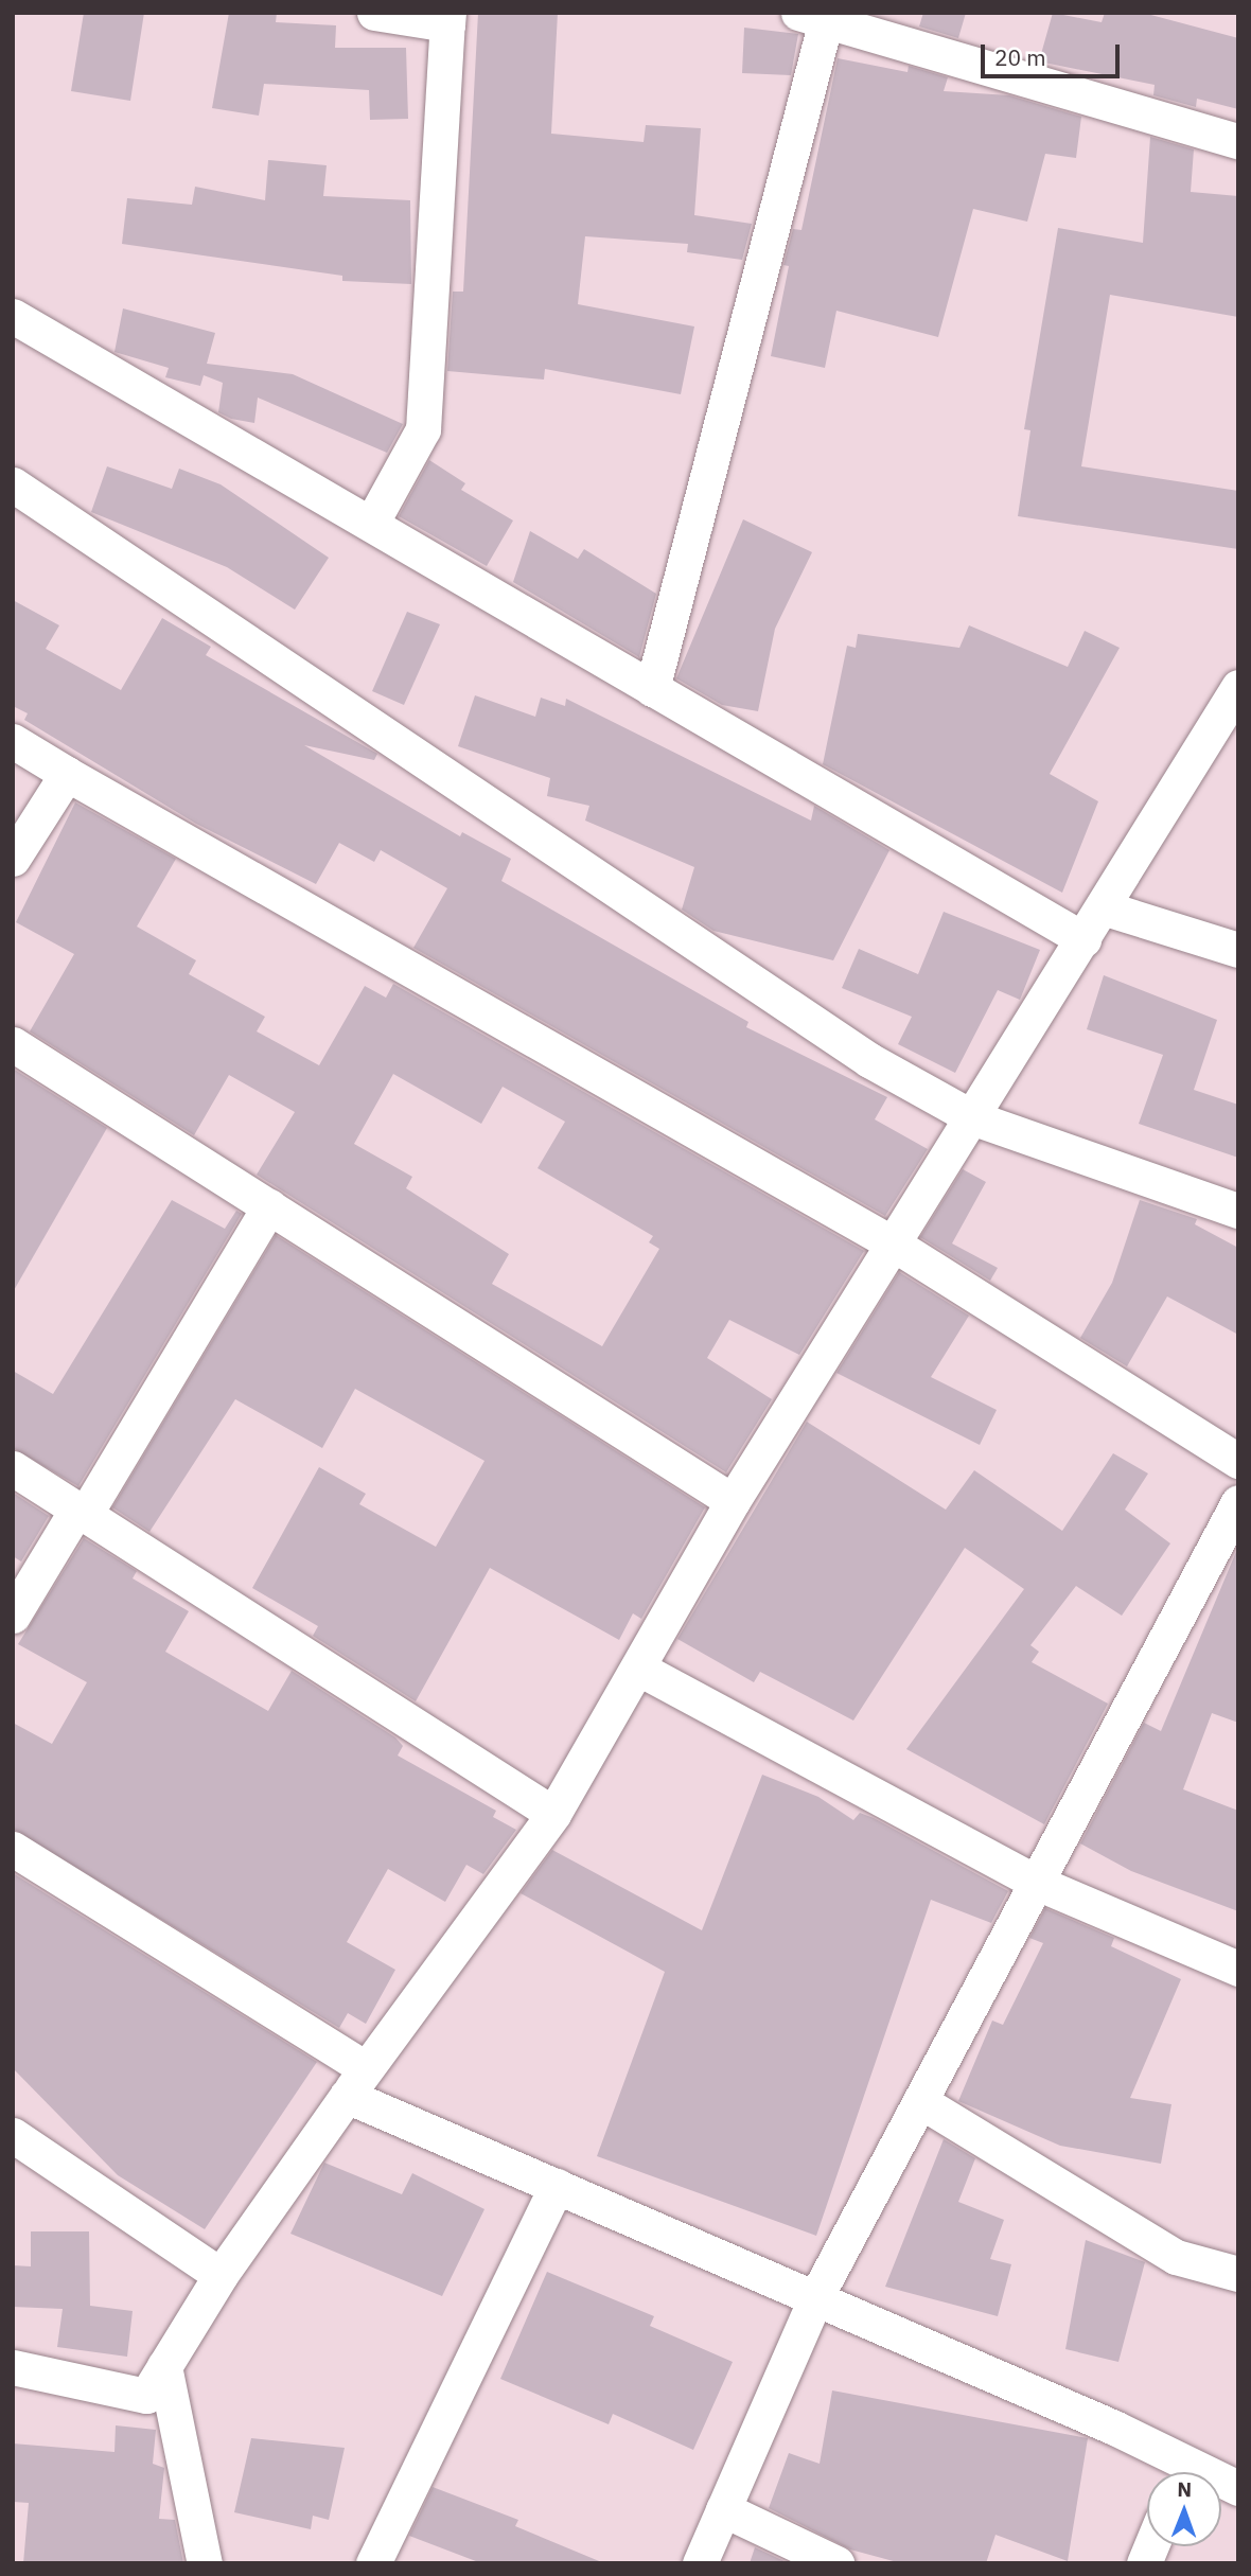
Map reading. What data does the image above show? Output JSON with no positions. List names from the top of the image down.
{
  "scale_bar": "20 m",
  "north": "top"
}
